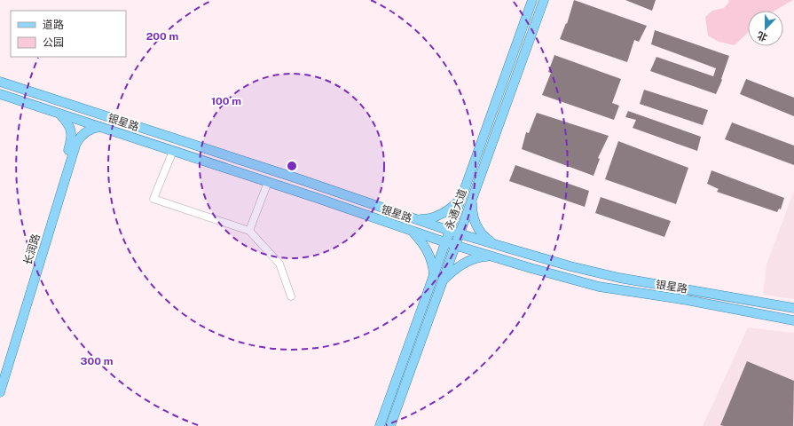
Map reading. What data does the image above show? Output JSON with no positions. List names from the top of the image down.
{
  "streets": {
    "main road": ["银星路", "永通大道", "长润路"]
  },
  "crossings": [
    ["银星路", "永通大道"],
    ["银星路", "长润路"]
  ],
  "legend": ["道路", "公园"],
  "north": "bottom",
  "rings": ["200 m", "100 m", "300 m"]
}
